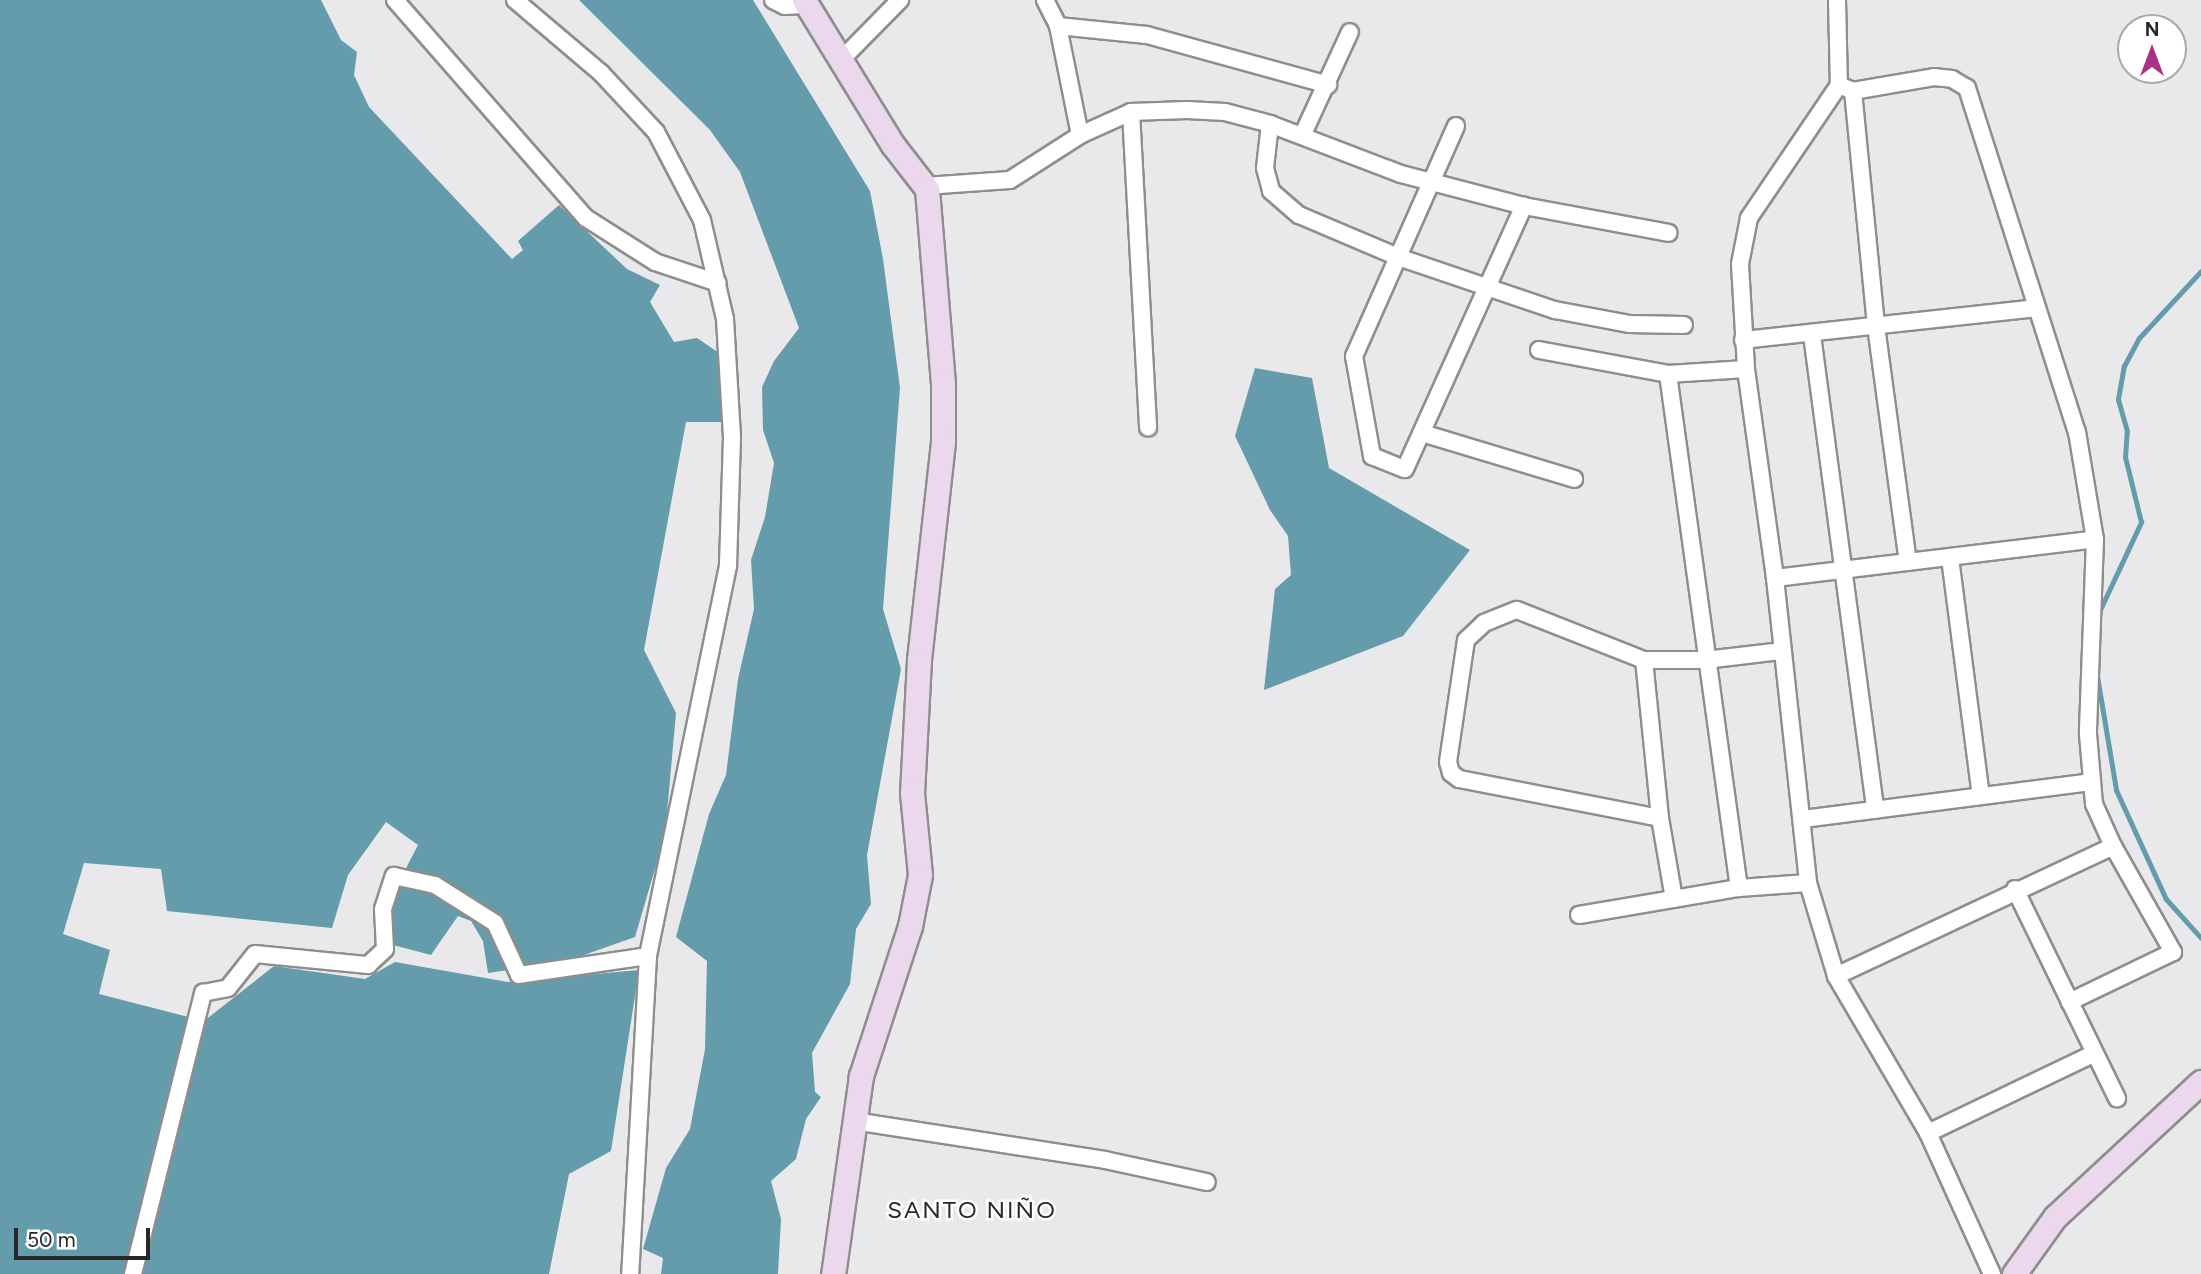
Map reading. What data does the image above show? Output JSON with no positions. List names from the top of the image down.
{
  "districts": ["SANTO NIÑO"],
  "scale_bar": "50 m",
  "north": "top"
}
